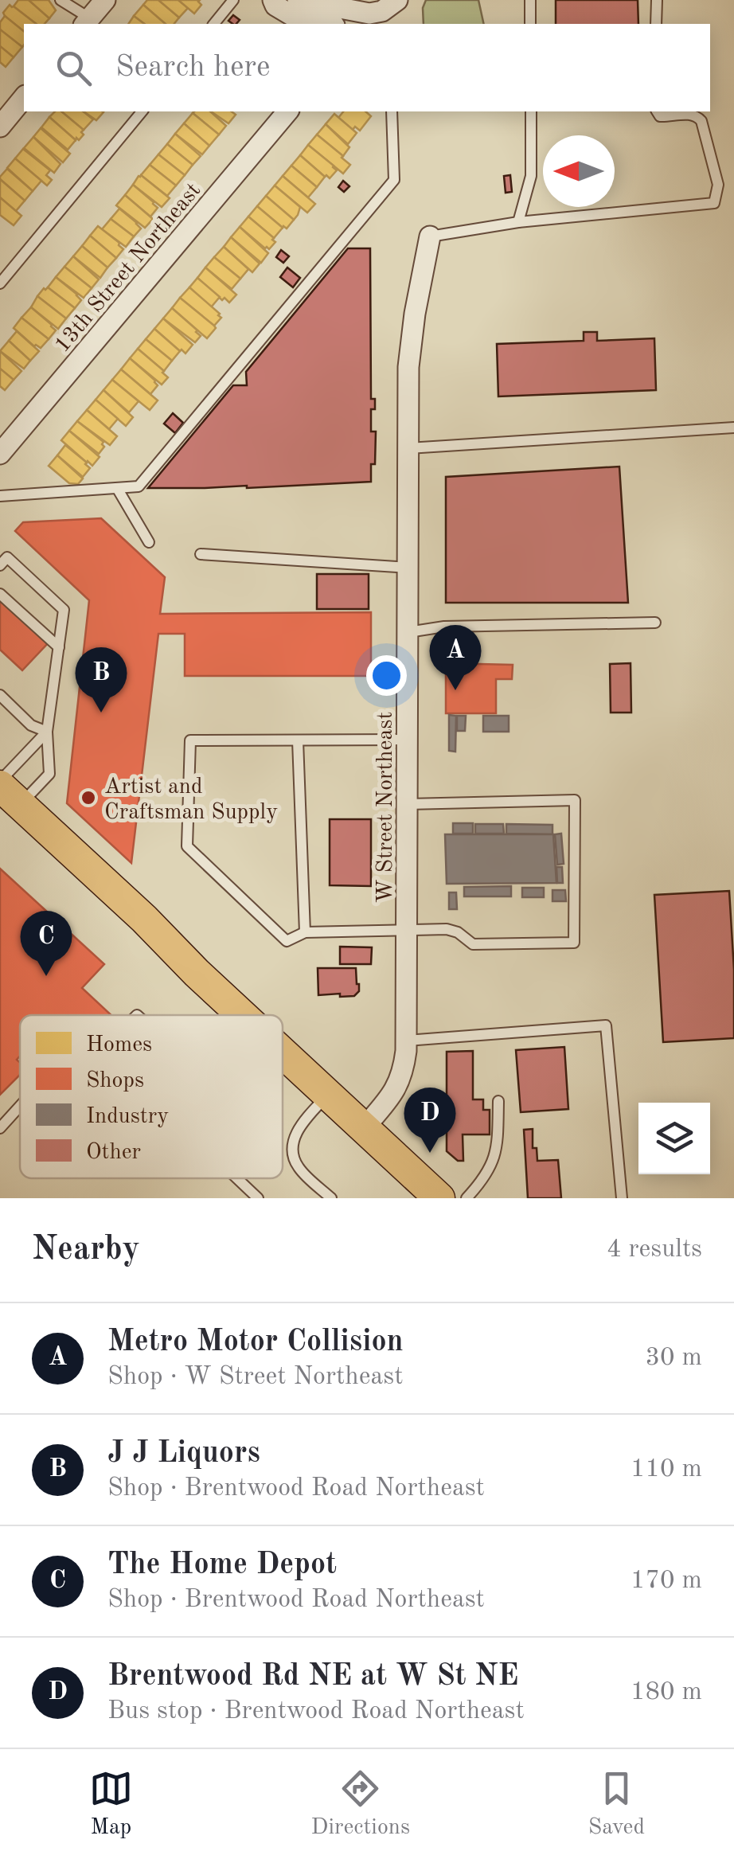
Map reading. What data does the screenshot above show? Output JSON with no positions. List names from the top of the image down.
{
  "streets": {
    "street": ["13th Street Northeast", "W Street Northeast"]
  },
  "places": ["Artist and Craftsman Supply"],
  "legend": [
    "Homes",
    "Shops",
    "Industry",
    "Other"
  ],
  "north": "left",
  "page": {
    "search": "Search here",
    "pins": [
      "A",
      "B",
      "C",
      "D"
    ],
    "heading": ["Nearby", "4 results"],
    "list": [
      {
        "mark": "A",
        "name": "Metro Motor Collision",
        "note": "Shop · W Street Northeast",
        "value": "30 m"
      },
      {
        "mark": "B",
        "name": "J J Liquors",
        "note": "Shop · Brentwood Road Northeast",
        "value": "110 m"
      },
      {
        "mark": "C",
        "name": "The Home Depot",
        "note": "Shop · Brentwood Road Northeast",
        "value": "170 m"
      },
      {
        "mark": "D",
        "name": "Brentwood Rd NE at W St NE",
        "note": "Bus stop · Brentwood Road Northeast",
        "value": "180 m"
      }
    ],
    "nav": ["Map", "Directions", "Saved"]
  }
}
